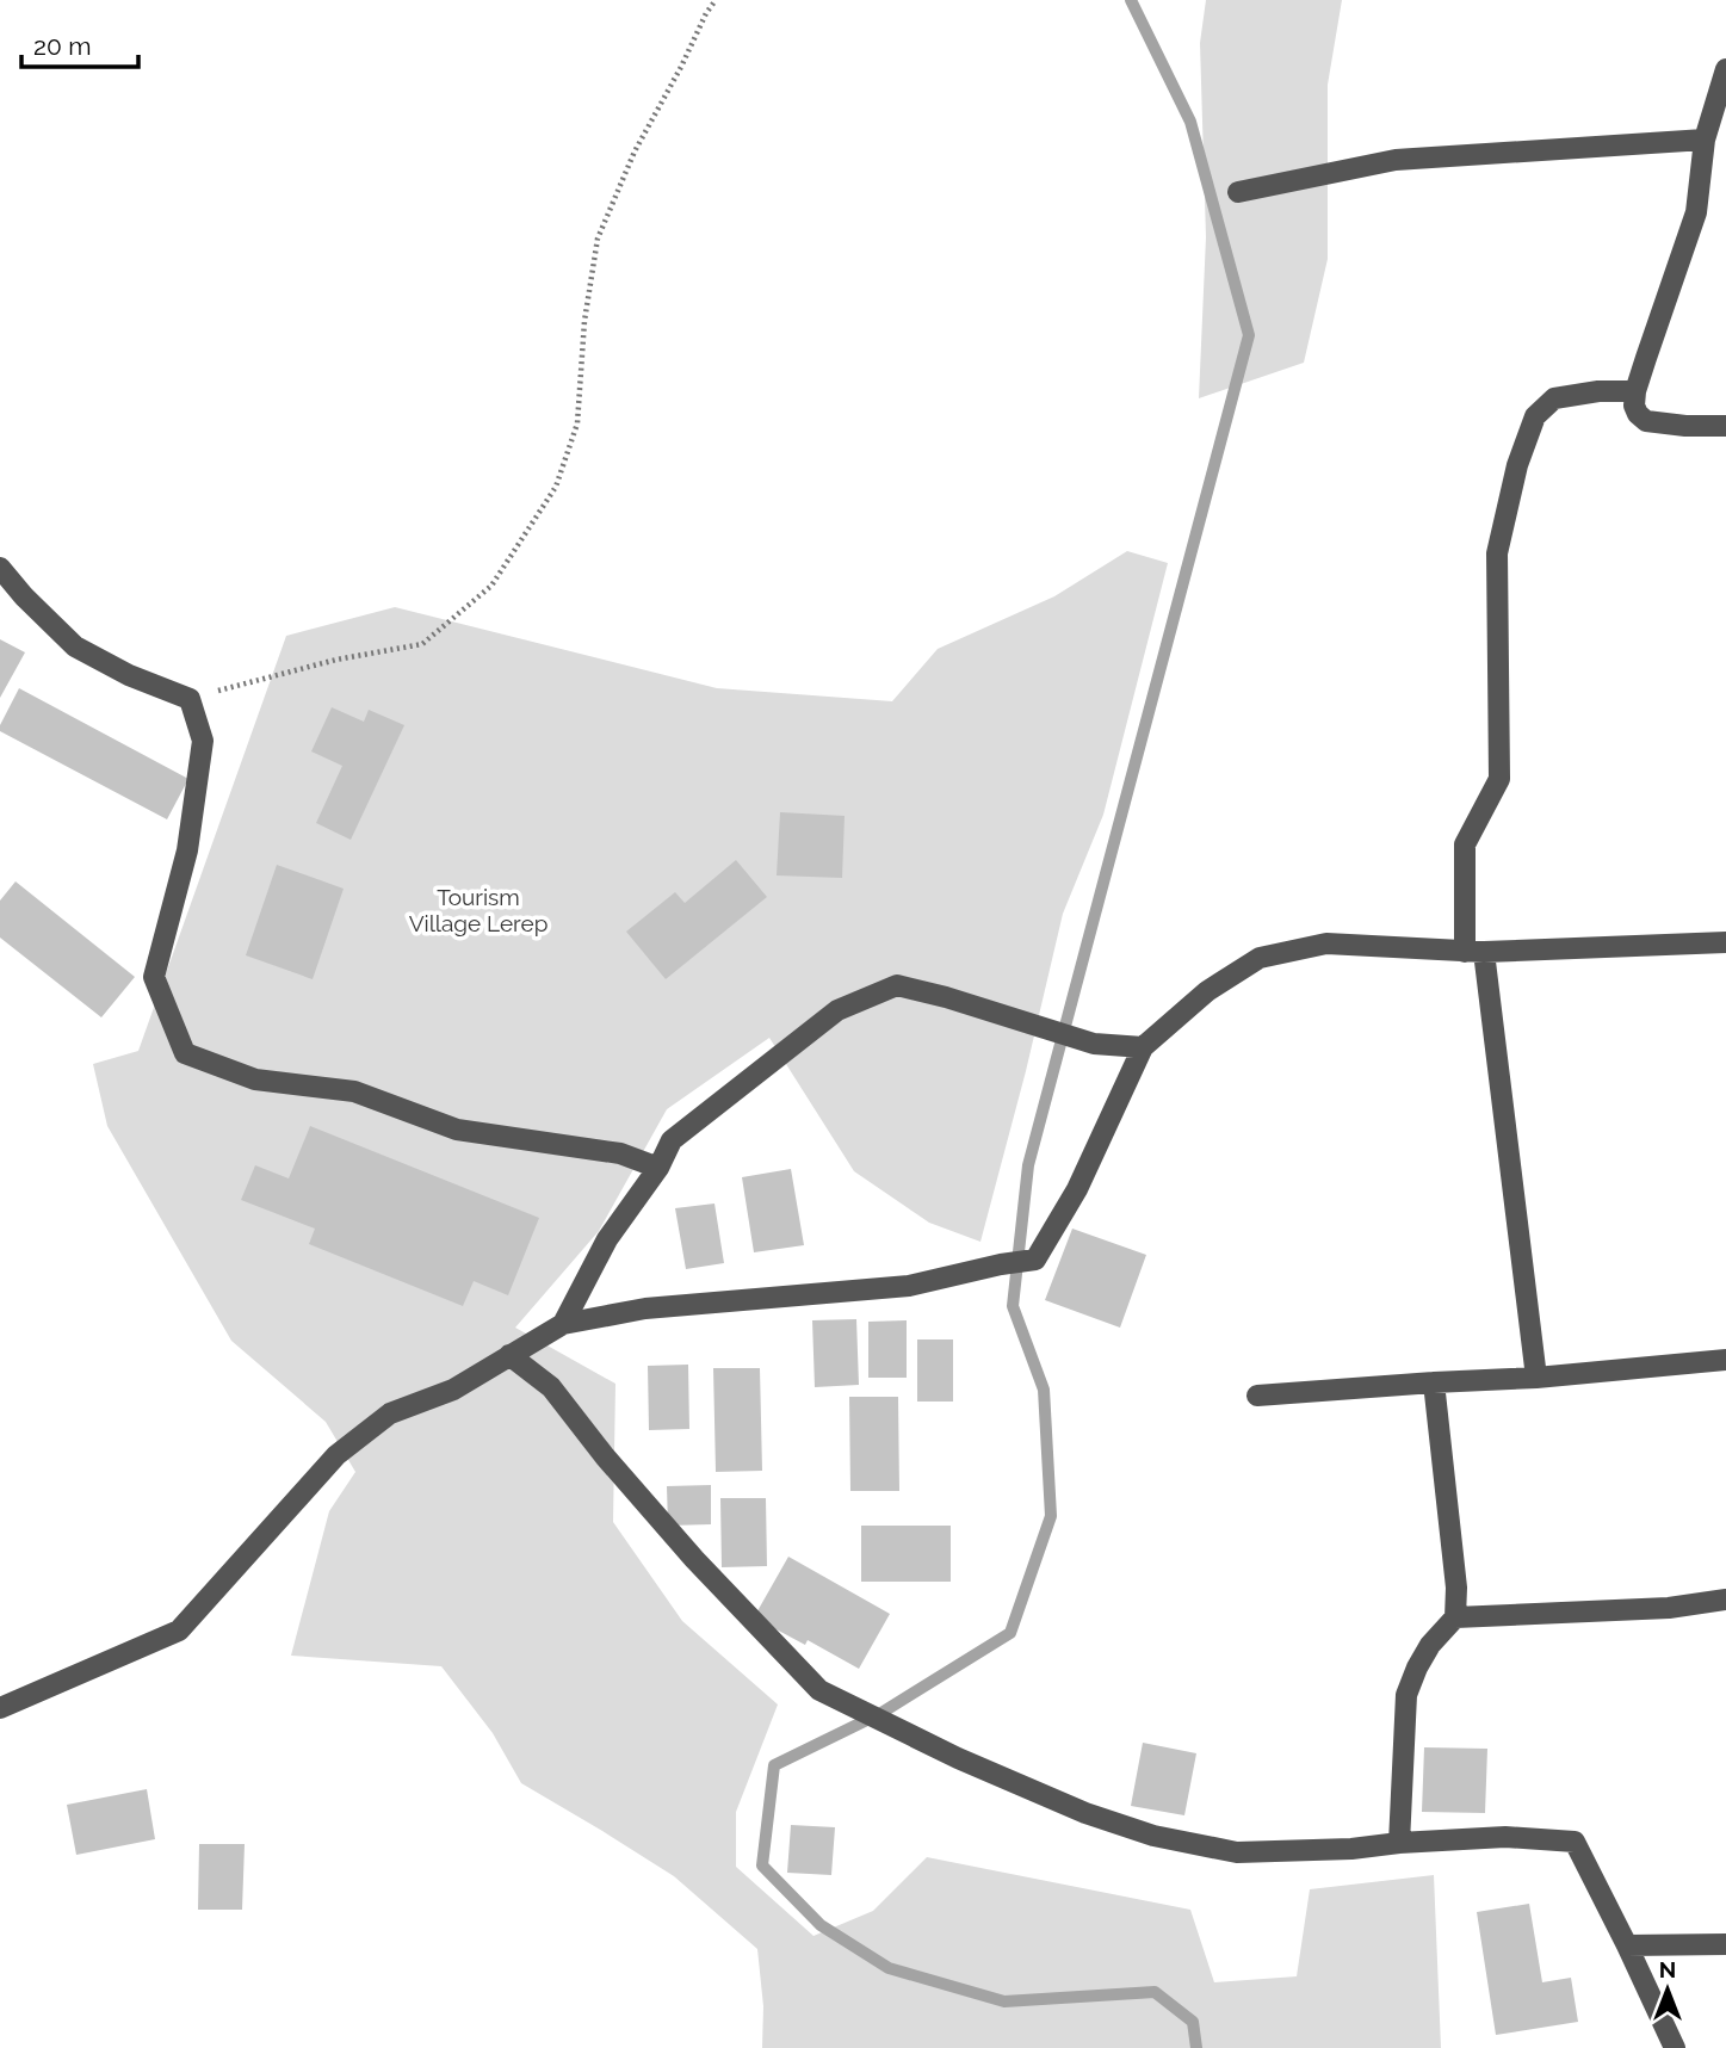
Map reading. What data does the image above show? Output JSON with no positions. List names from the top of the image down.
{
  "parks": ["Tourism Village Lerep"],
  "scale_bar": "20 m",
  "north": "top"
}
